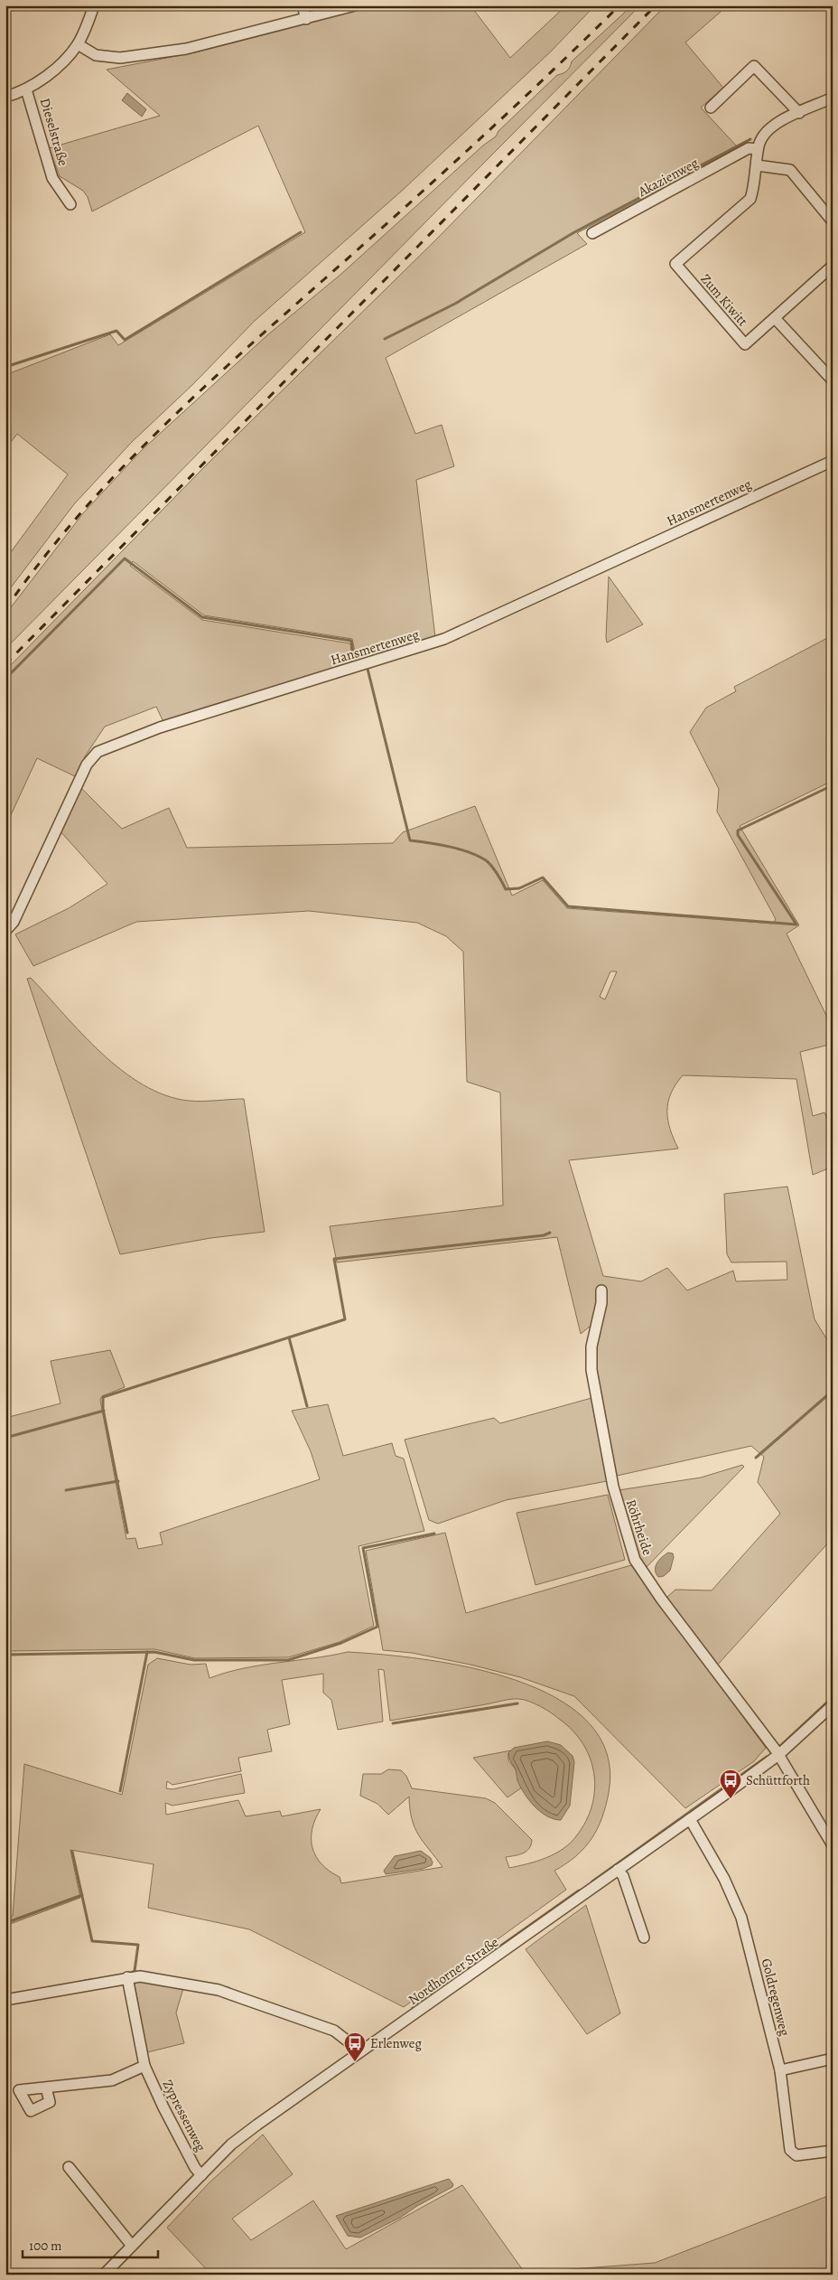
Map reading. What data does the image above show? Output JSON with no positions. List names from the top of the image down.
{
  "streets": {
    "street": [
      "Dieselstraße",
      "Akazienweg",
      "Zum Kiwitt",
      "Hansmertenweg",
      "Röhrheide",
      "Nordhorner Straße",
      "Goldregenweg",
      "Zypressenweg"
    ]
  },
  "crossings": [
    ["Röhrheide", "Nordhorner Straße"],
    ["Nordhorner Straße", "Goldregenweg"],
    ["Nordhorner Straße", "Zypressenweg"]
  ],
  "places": {
    "bus stop": ["Schüttforth", "Erlenweg"]
  },
  "scale_bar": "100 m"
}
